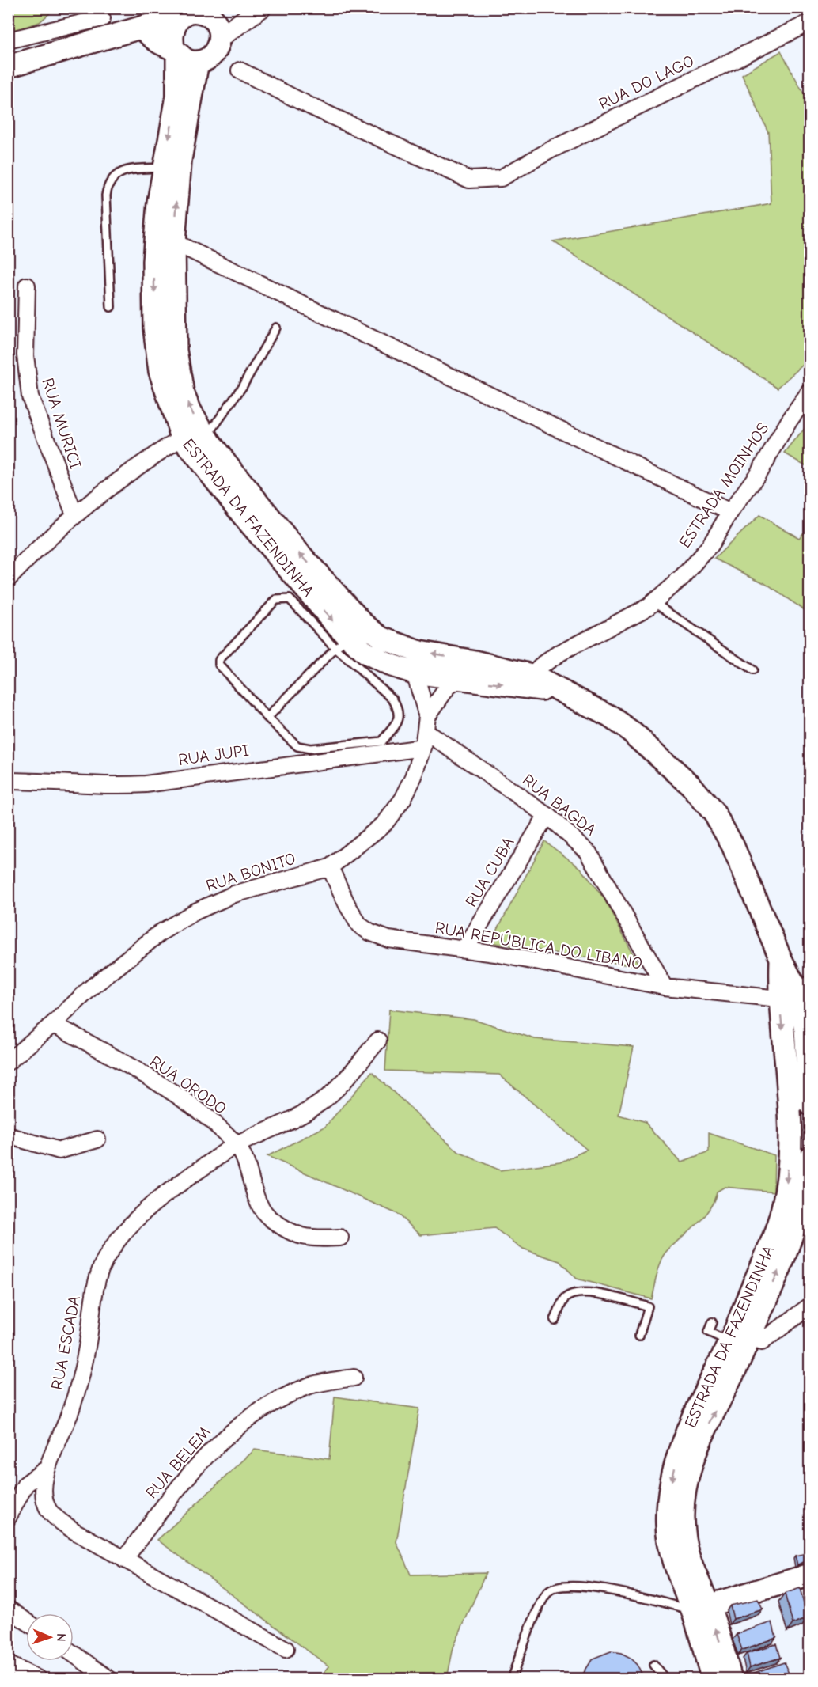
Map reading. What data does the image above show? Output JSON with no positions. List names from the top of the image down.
{
  "streets": {
    "main road": ["ESTRADA DA FAZENDINHA"],
    "street": [
      "RUA DO LAGO",
      "RUA MURICI",
      "ESTRADA MOINHOS",
      "RUA JUPI",
      "RUA BAGDA",
      "RUA BONITO",
      "RUA CUBA",
      "RUA REPÚBLICA DO LIBANO",
      "RUA ORODO",
      "RUA ESCADA",
      "RUA BELEM"
    ]
  },
  "crossings": [
    ["ESTRADA MOINHOS", "ESTRADA DA FAZENDINHA"],
    ["ESTRADA DA FAZENDINHA", "RUA REPÚBLICA DO LIBANO"],
    ["RUA JUPI", "RUA BONITO"],
    ["RUA BAGDA", "RUA BONITO"],
    ["RUA BAGDA", "RUA CUBA"],
    ["RUA BAGDA", "RUA REPÚBLICA DO LIBANO"],
    ["RUA BONITO", "RUA REPÚBLICA DO LIBANO"],
    ["RUA BONITO", "RUA ORODO"],
    ["RUA CUBA", "RUA REPÚBLICA DO LIBANO"],
    ["RUA ORODO", "RUA ESCADA"],
    ["RUA ESCADA", "RUA BELEM"]
  ],
  "north": "right"
}
